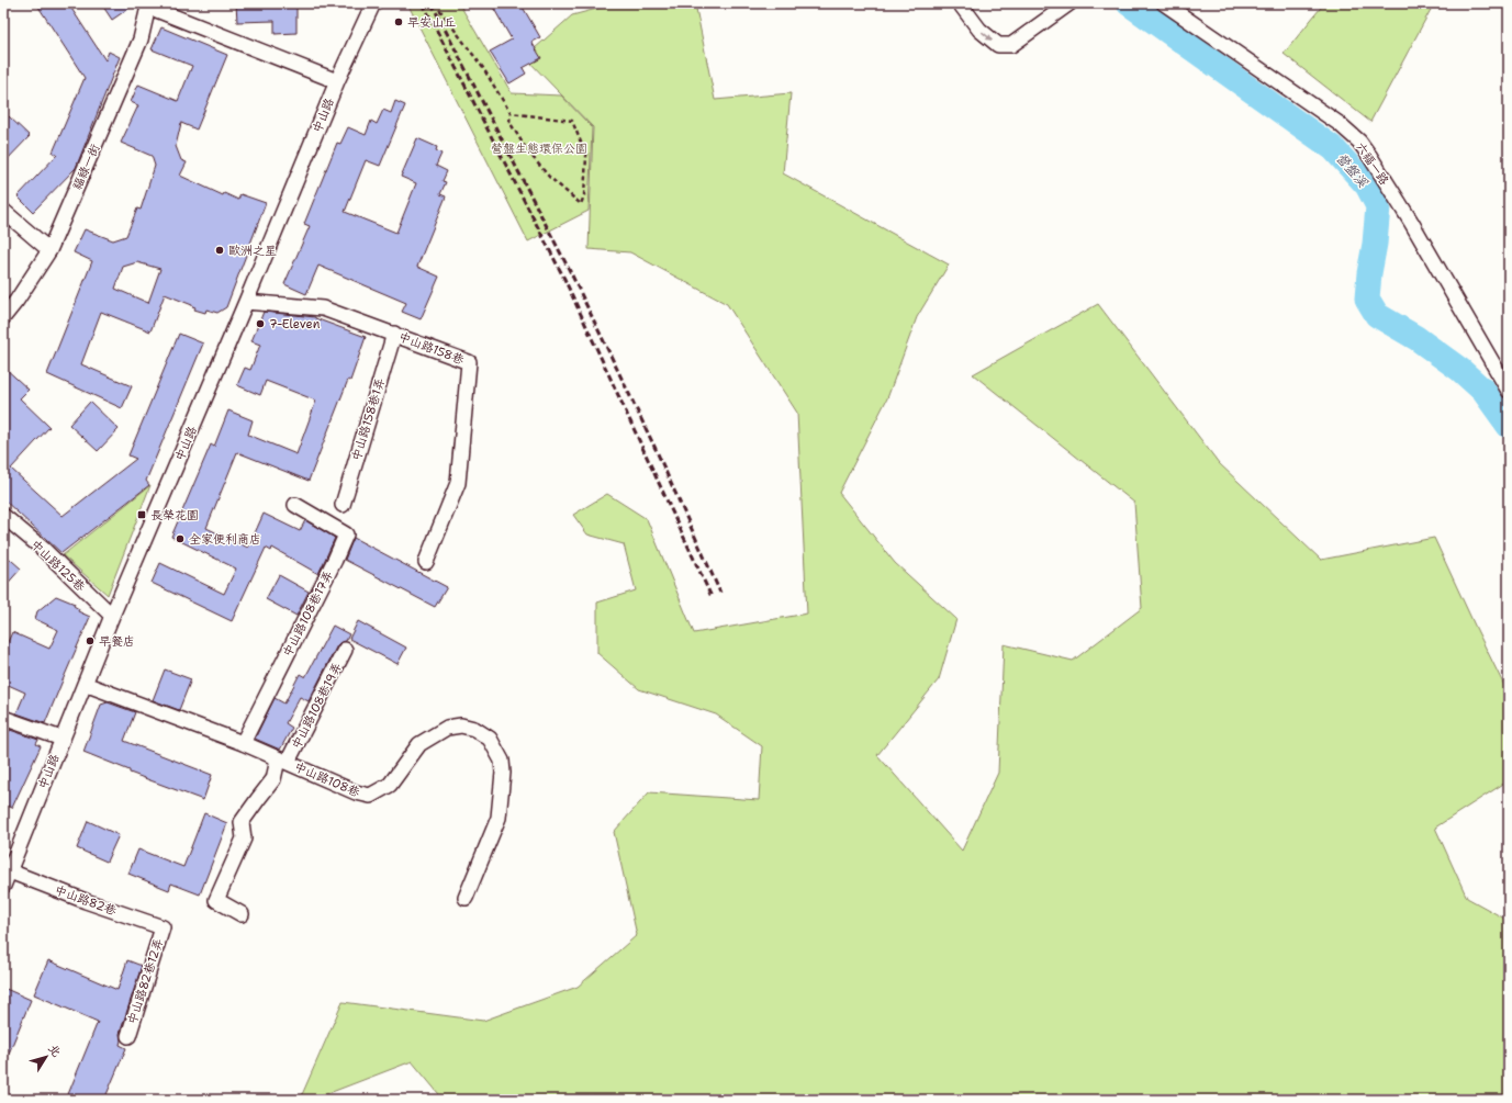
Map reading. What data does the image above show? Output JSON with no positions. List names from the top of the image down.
{
  "streets": {
    "street": [
      "中山路",
      "六福一路",
      "福祿一街",
      "中山路158巷",
      "中山路158巷1弄",
      "中山路125巷",
      "中山路108巷17弄",
      "中山路108巷19弄",
      "中山路108巷",
      "中山路82巷",
      "中山路82巷12弄"
    ]
  },
  "crossings": [
    ["中山路", "福祿一街"],
    ["中山路", "中山路158巷"],
    ["中山路", "中山路125巷"],
    ["中山路", "中山路108巷"],
    ["中山路", "中山路82巷"],
    ["中山路158巷", "中山路158巷1弄"],
    ["中山路108巷17弄", "中山路108巷"],
    ["中山路108巷19弄", "中山路108巷"],
    ["中山路82巷", "中山路82巷12弄"]
  ],
  "water": ["營盤溪"],
  "parks": ["營盤生態環保公園"],
  "places": {
    "other": [
      "早安山丘",
      "歐洲之星",
      "7-Eleven",
      "全家便利商店",
      "早餐店"
    ],
    "transit": ["長榮花園"]
  },
  "north": "top right"
}
